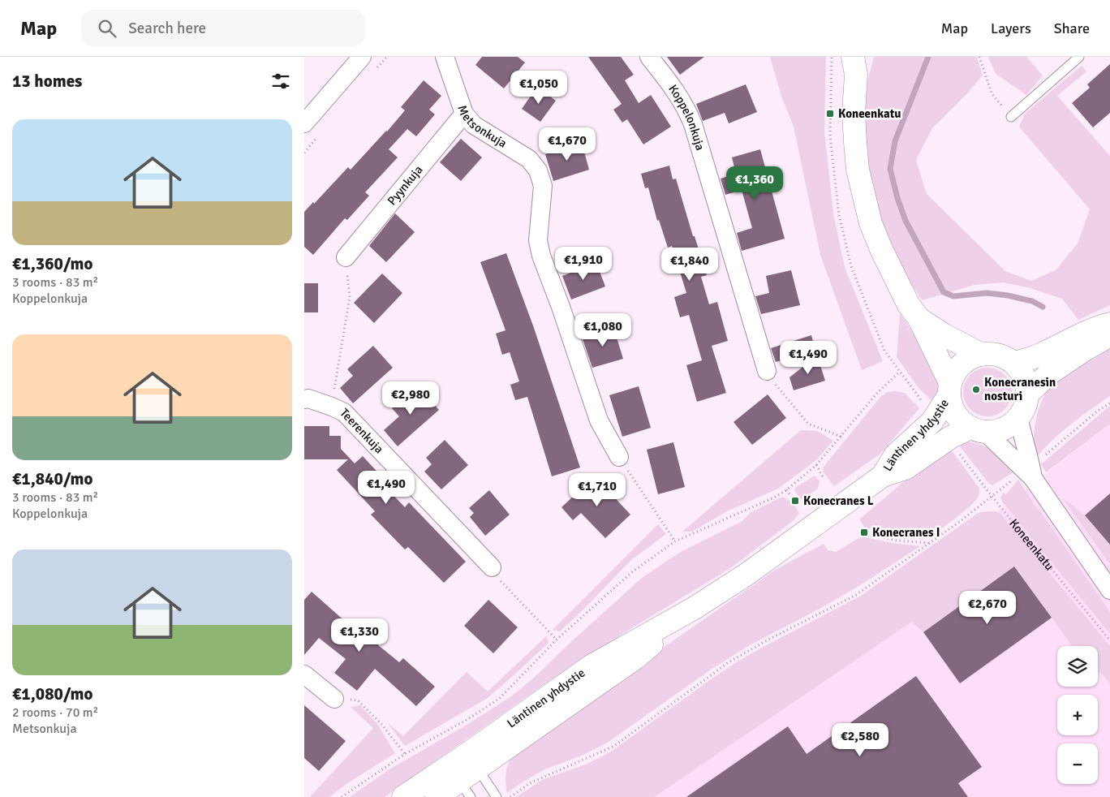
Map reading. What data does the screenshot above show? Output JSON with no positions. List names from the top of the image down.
{
  "streets": {
    "main road": ["Läntinen yhdystie"],
    "street": [
      "Koppelonkuja",
      "Metsonkuja",
      "Pyynkuja",
      "Teerenkuja"
    ],
    "path": ["Koneenkatu"]
  },
  "crossings": [
    ["Metsonkuja", "Pyynkuja"]
  ],
  "places": {
    "transit": ["Koneenkatu", "Konecranes L", "Konecranes I"],
    "other": ["Konecranesin nosturi"]
  },
  "page": {
    "header": "Map",
    "search": "Search here",
    "nav": ["Map", "Layers", "Share"],
    "heading": "13 homes",
    "price": [
      "€1,050",
      "€1,670",
      "€1,360",
      "€1,910",
      "€1,840",
      "€1,080",
      "€1,490",
      "€2,980",
      "€1,490",
      "€1,710",
      "€2,670",
      "€1,330",
      "€2,580"
    ],
    "list": [
      {
        "name": "€1,360/mo",
        "note": "3 rooms · 83 m² · Koppelonkuja"
      },
      {
        "name": "€1,840/mo",
        "note": "3 rooms · 83 m² · Koppelonkuja"
      },
      {
        "name": "€1,080/mo",
        "note": "2 rooms · 70 m² · Metsonkuja"
      }
    ],
    "map_buttons": ["+", "−"]
  }
}
